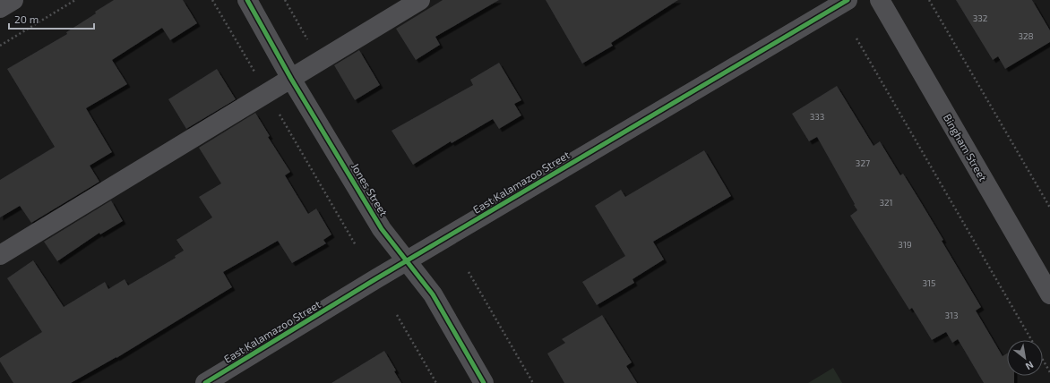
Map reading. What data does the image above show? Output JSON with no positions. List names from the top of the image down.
{
  "streets": {
    "street": ["Bingham Street", "East Kalamazoo Street", "Jones Street"]
  },
  "crossings": [
    ["East Kalamazoo Street", "Jones Street"]
  ],
  "house_numbers": [
    "332",
    "328",
    "333",
    "327",
    "321",
    "319",
    "315",
    "313"
  ],
  "scale_bar": "20 m",
  "north": "bottom right"
}
